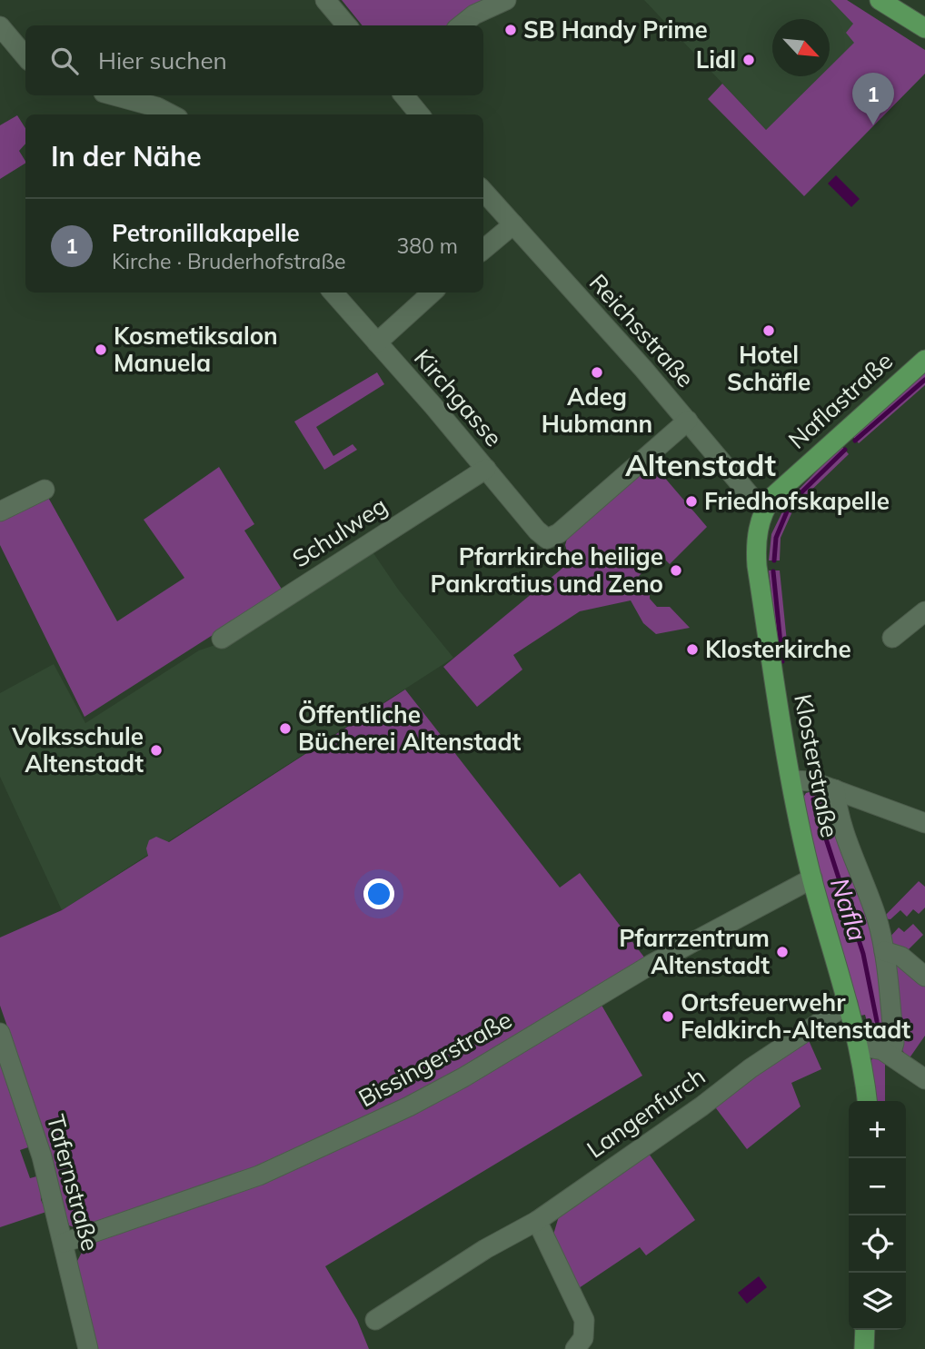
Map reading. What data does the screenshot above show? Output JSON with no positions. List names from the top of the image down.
{
  "streets": {
    "main road": ["Naflastraße", "Klosterstraße"],
    "street": [
      "Reichsstraße",
      "Kirchgasse",
      "Schulweg",
      "Bissingerstraße",
      "Langenfurch",
      "Tafernstraße"
    ]
  },
  "crossings": [
    ["Reichsstraße", "Kirchgasse"],
    ["Reichsstraße", "Naflastraße"],
    ["Reichsstraße", "Klosterstraße"],
    ["Kirchgasse", "Schulweg"],
    ["Naflastraße", "Klosterstraße"],
    ["Klosterstraße", "Bissingerstraße"],
    ["Klosterstraße", "Langenfurch"],
    ["Bissingerstraße", "Tafernstraße"]
  ],
  "districts": ["Altenstadt"],
  "water": ["Nafla"],
  "places": [
    "SB Handy Prime",
    "Lidl",
    "Hotel Schäfle",
    "Kosmetiksalon Manuela",
    "Adeg Hubmann",
    "Friedhofskapelle",
    "Pfarrkirche heilige Pankratius und Zeno",
    "Klosterkirche",
    "Öffentliche Bücherei Altenstadt",
    "Volksschule Altenstadt",
    "Pfarrzentrum Altenstadt",
    "Ortsfeuerwehr Feldkirch-Altenstadt"
  ],
  "north": "bottom right",
  "page": {
    "search": "Hier suchen",
    "pins": "1",
    "heading": "In der Nähe",
    "list": [
      {
        "mark": "1",
        "name": "Petronillakapelle",
        "note": "Kirche · Bruderhofstraße",
        "value": "380 m"
      }
    ],
    "map_buttons": ["+", "−"]
  }
}
